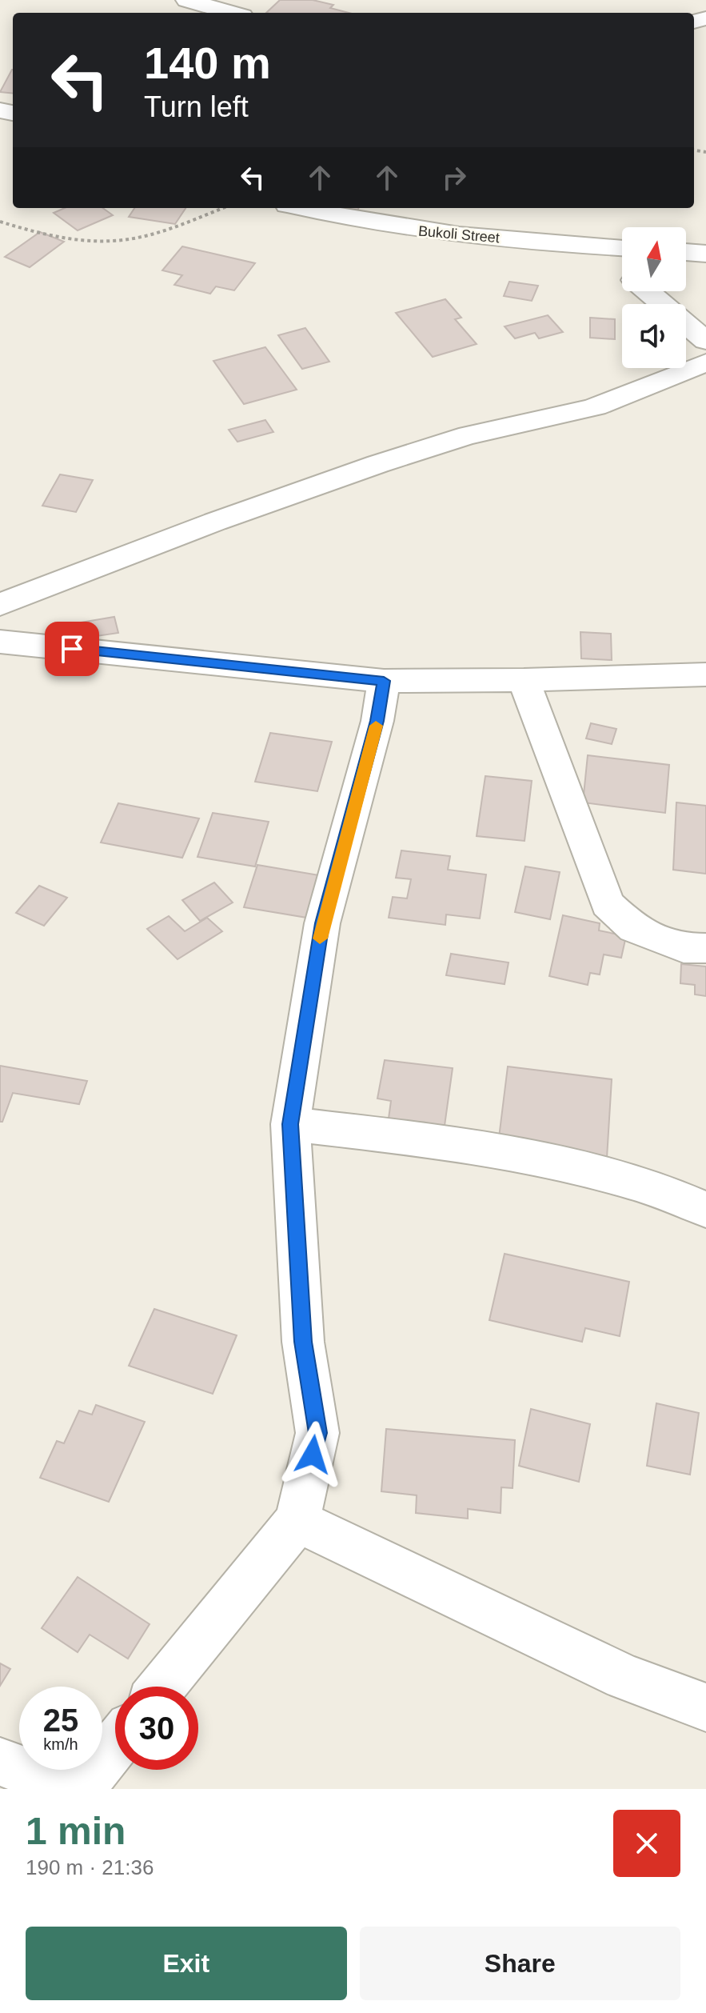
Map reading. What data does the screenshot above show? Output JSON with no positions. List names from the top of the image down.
{
  "streets": {
    "street": ["Bukoli Street"]
  },
  "north": "top",
  "page": {
    "turn": ["140 m", "Turn left"],
    "speed": "25 km/h",
    "limit": "30",
    "heading": ["1 min", "190 m · 21:36"],
    "buttons": ["Exit", "Share"]
  }
}
